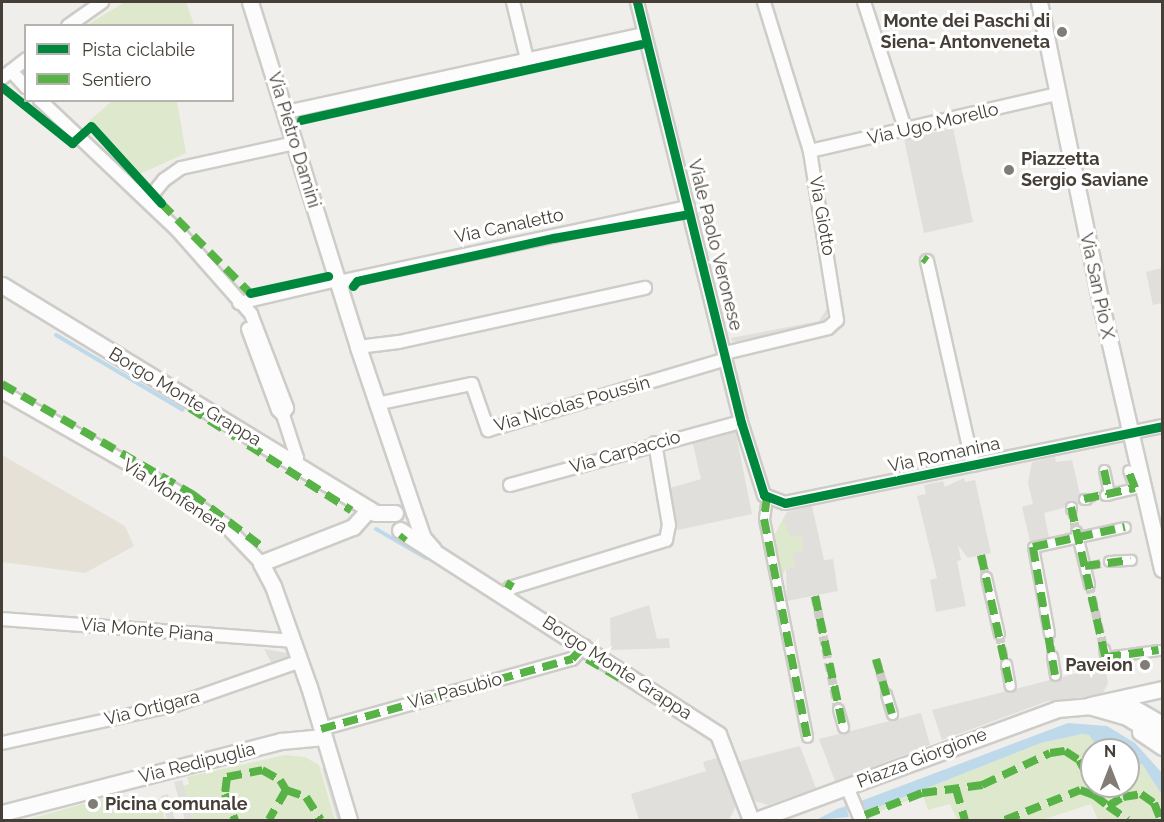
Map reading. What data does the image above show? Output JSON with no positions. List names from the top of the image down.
{
  "streets": {
    "street": [
      "Via Ugo Morello",
      "Via Pietro Damini",
      "Via Giotto",
      "Via Canaletto",
      "Viale Paolo Veronese",
      "Via San Pio X",
      "Borgo Monte Grappa",
      "Via Nicolas Poussin",
      "Via Carpaccio",
      "Via Romanina",
      "Via Monfenera",
      "Via Monte Piana",
      "Via Pasubio",
      "Via Ortigara",
      "Piazza Giorgione",
      "Via Redipuglia"
    ]
  },
  "crossings": [
    ["Via Ugo Morello", "Via Giotto"],
    ["Via Ugo Morello", "Via San Pio X"],
    ["Via Pietro Damini", "Via Canaletto"],
    ["Via Pietro Damini", "Borgo Monte Grappa"],
    ["Via Pietro Damini", "Via Nicolas Poussin"],
    ["Via Giotto", "Viale Paolo Veronese"],
    ["Via Giotto", "Via Nicolas Poussin"],
    ["Via Canaletto", "Viale Paolo Veronese"],
    ["Viale Paolo Veronese", "Via Nicolas Poussin"],
    ["Viale Paolo Veronese", "Via Carpaccio"],
    ["Viale Paolo Veronese", "Via Romanina"],
    ["Via San Pio X", "Via Romanina"],
    ["Borgo Monte Grappa", "Via Pasubio"],
    ["Via Monfenera", "Via Monte Piana"],
    ["Via Monfenera", "Via Pasubio"],
    ["Via Monfenera", "Via Ortigara"],
    ["Via Monfenera", "Via Redipuglia"],
    ["Via Pasubio", "Via Redipuglia"]
  ],
  "places": [
    "Monte dei Paschi di Siena- Antonveneta",
    "Piazzetta Sergio Saviane",
    "Paveion",
    "Picina comunale"
  ],
  "legend": ["Pista ciclabile", "Sentiero"],
  "north": "top"
}
